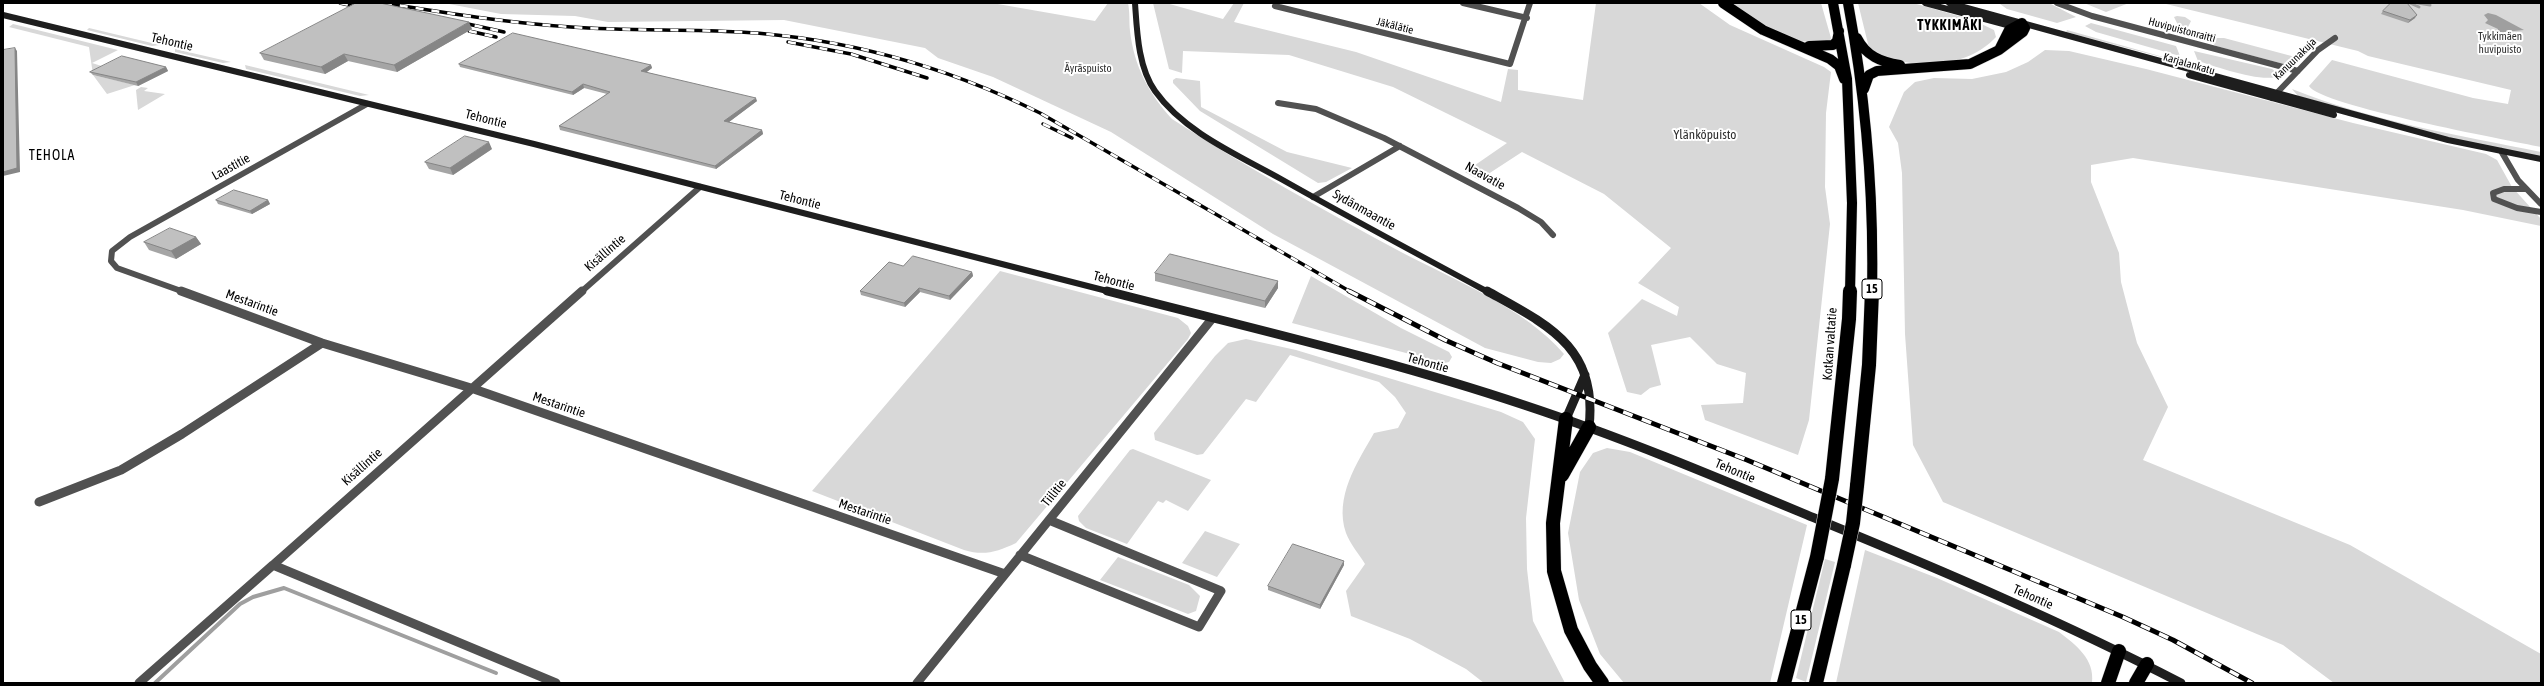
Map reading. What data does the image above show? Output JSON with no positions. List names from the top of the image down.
{
  "streets": {
    "highway": ["15", "Kotkan valtatie"],
    "street": [
      "Jäkälätie",
      "Huvipuistonraitti",
      "Tehontie",
      "Kanuunakuja",
      "Karjalankatu",
      "Laastitie",
      "Naavatie",
      "Sydänmaantie",
      "Kisällintie",
      "Mestarintie",
      "Tiilitie"
    ]
  },
  "crossings": [
    ["Huvipuistonraitti", "Kanuunakuja"],
    ["Tehontie", "Laastitie"],
    ["Tehontie", "Sydänmaantie"],
    ["Tehontie", "Kisällintie"],
    ["Tehontie", "Tiilitie"],
    ["Kanuunakuja", "Karjalankatu"],
    ["Laastitie", "Mestarintie"],
    ["Kisällintie", "Mestarintie"],
    ["Mestarintie", "Tiilitie"]
  ],
  "districts": ["TYKKIMÄKI", "TEHOLA"],
  "parks": ["Tykkimäen huvipuisto", "Äyräspuisto", "Ylänköpuisto"]
}
